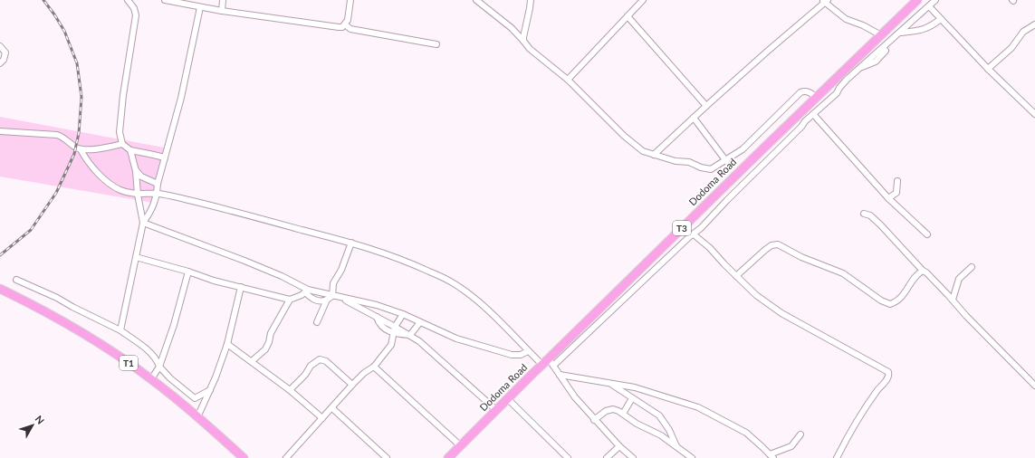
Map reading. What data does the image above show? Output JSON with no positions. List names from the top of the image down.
{
  "streets": {
    "highway": ["Dodoma Road", "T3", "T1"]
  },
  "north": "top right"
}
